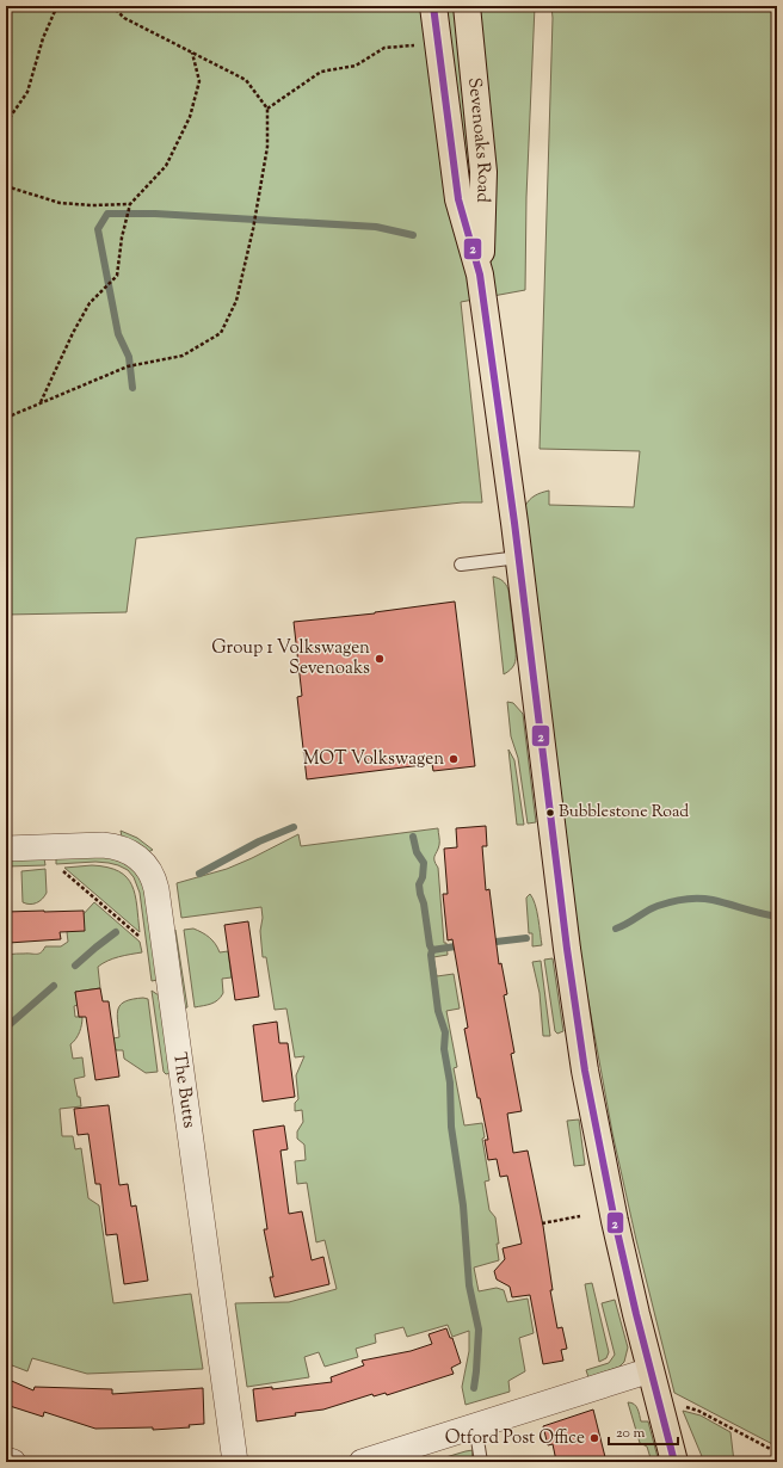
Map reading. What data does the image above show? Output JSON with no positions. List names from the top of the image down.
{
  "streets": {
    "main road": ["Sevenoaks Road"],
    "street": ["The Butts"]
  },
  "places": [
    "Group 1 Volkswagen Sevenoaks",
    "MOT Volkswagen",
    "Bubblestone Road",
    "Otford Post Office"
  ],
  "lines": ["transit line 2"],
  "scale_bar": "20 m"
}
